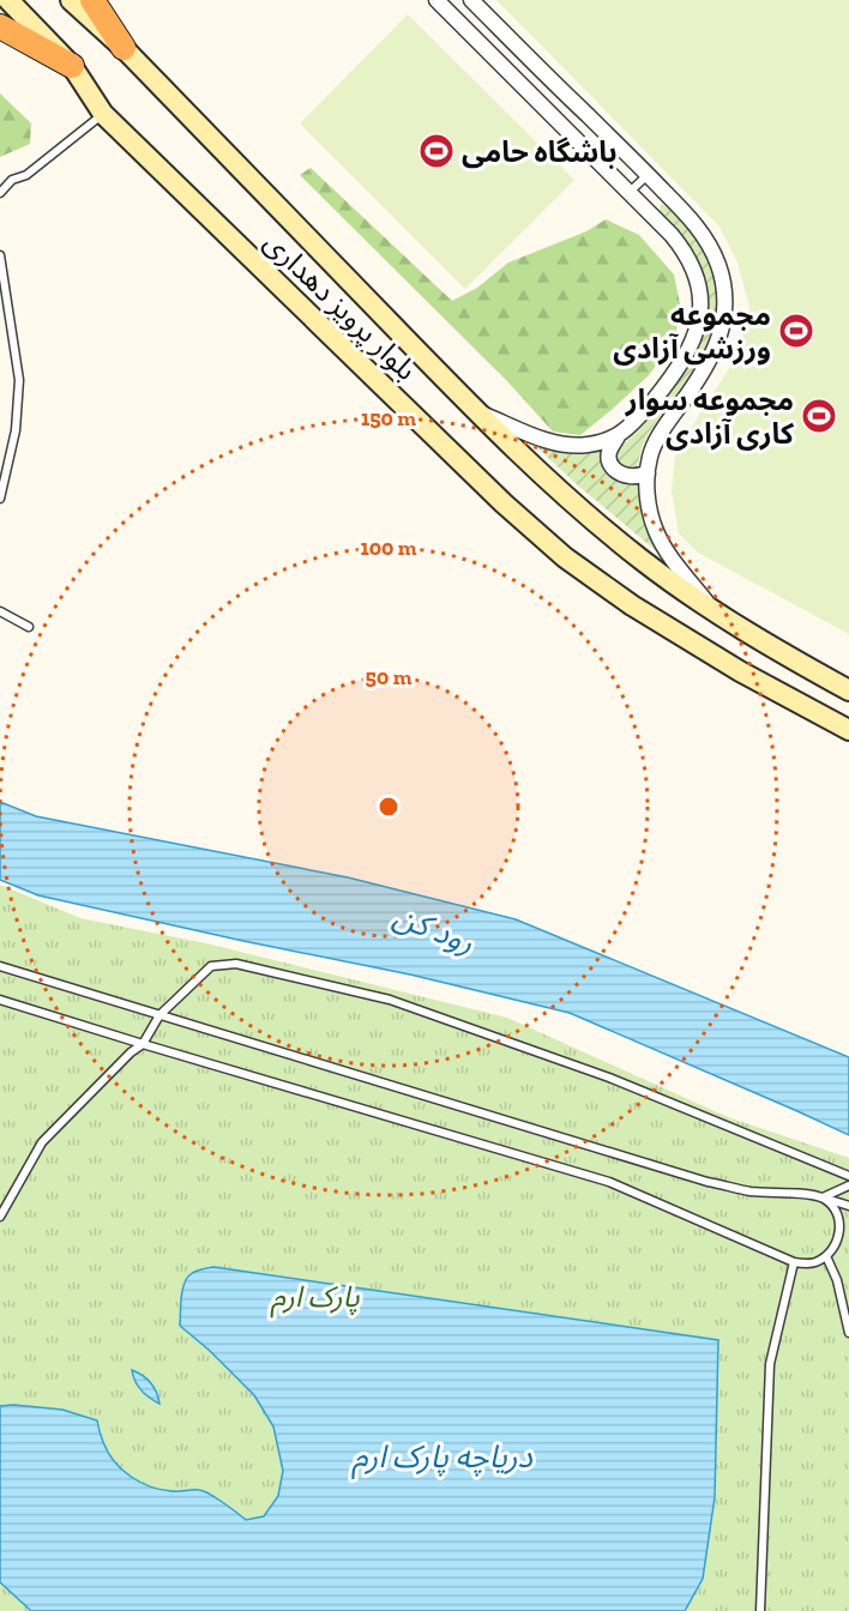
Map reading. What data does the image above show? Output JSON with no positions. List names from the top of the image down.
{
  "streets": {
    "main road": ["بلوار پرویز دهداری"]
  },
  "water": ["رود کن", "دریاچه پارک ارم"],
  "parks": ["پارک ارم"],
  "places": {
    "sports": ["باشگاه حامی", "مجموعه ورزشی آزادی", "مجموعه سوار کاری آزادی"]
  },
  "rings": ["150 m", "100 m", "50 m"]
}
